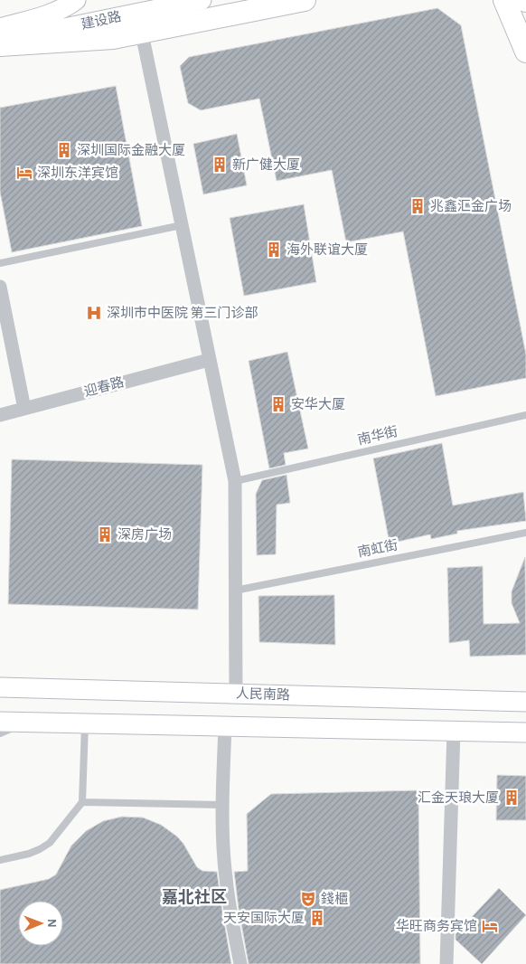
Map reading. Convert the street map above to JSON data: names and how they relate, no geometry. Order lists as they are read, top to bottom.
{
  "streets": {
    "main road": ["建设路", "人民南路"],
    "street": ["迎春路"],
    "lane": ["南华街", "南虹街"]
  },
  "districts": ["嘉北社区"],
  "places": {
    "building": [
      "深圳国际金融大厦",
      "新广健大厦",
      "兆鑫汇金广场",
      "海外联谊大厦",
      "安华大厦",
      "深房广场",
      "汇金天琅大厦",
      "天安国际大厦"
    ],
    "hotel": ["深圳东洋宾馆", "华旺商务宾馆"],
    "hospital": ["深圳市中医院 第三门诊部"],
    "theatre": ["錢櫃"]
  },
  "north": "right"
}
